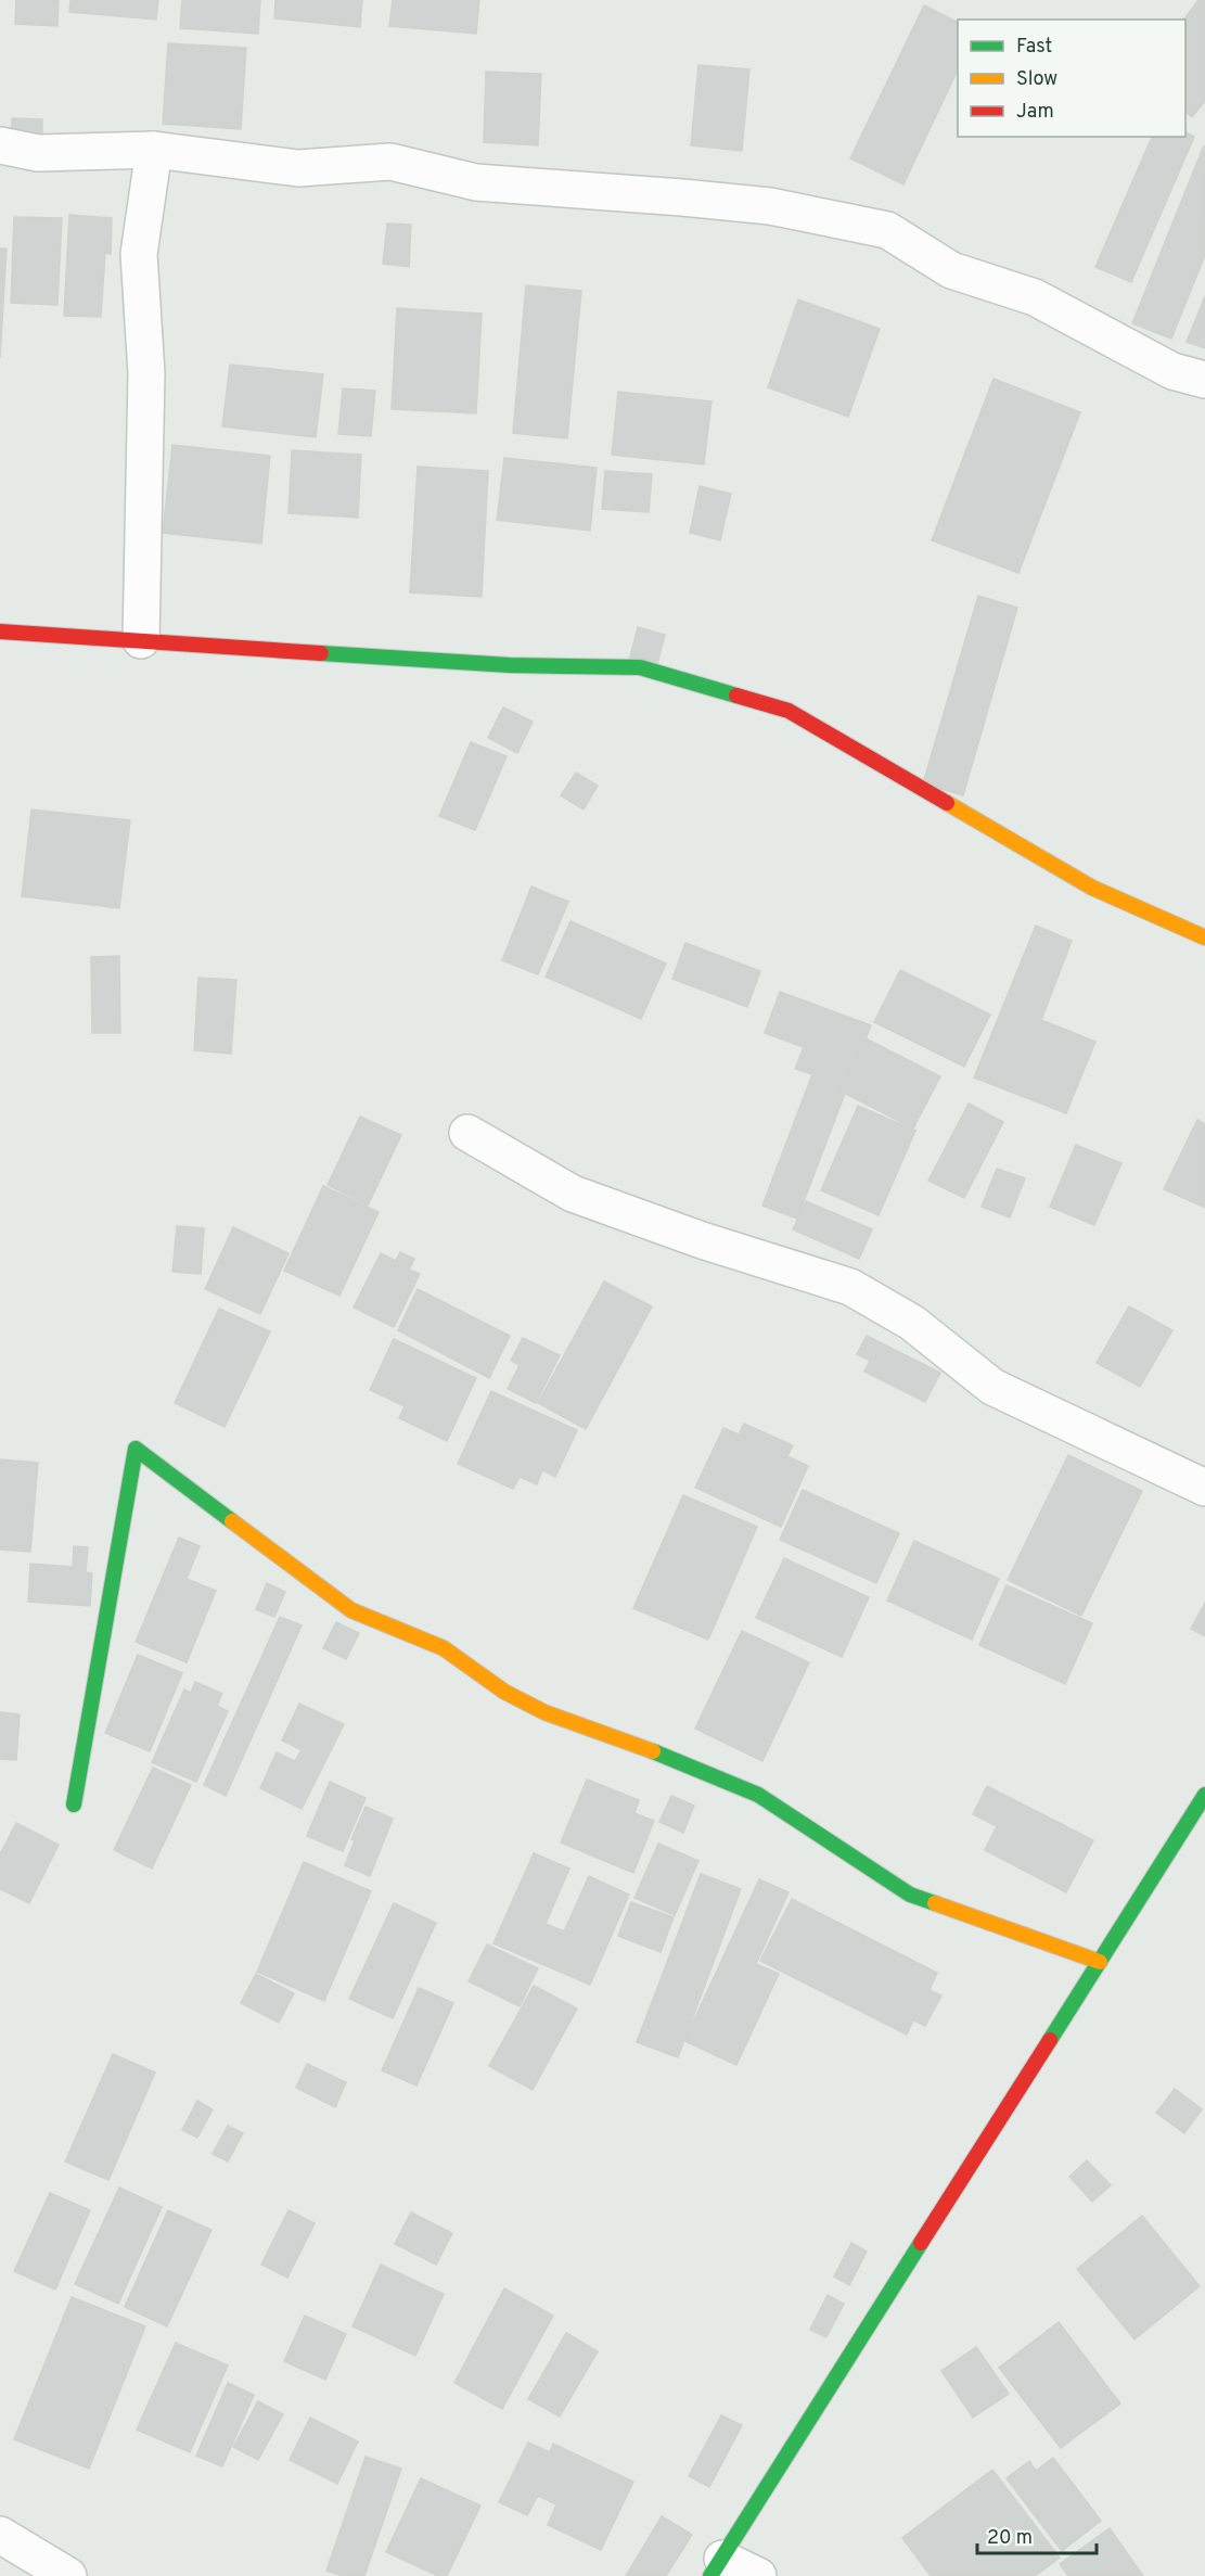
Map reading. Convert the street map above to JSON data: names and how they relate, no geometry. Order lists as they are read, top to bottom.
{
  "legend": ["Fast", "Slow", "Jam"],
  "scale_bar": "20 m"
}
